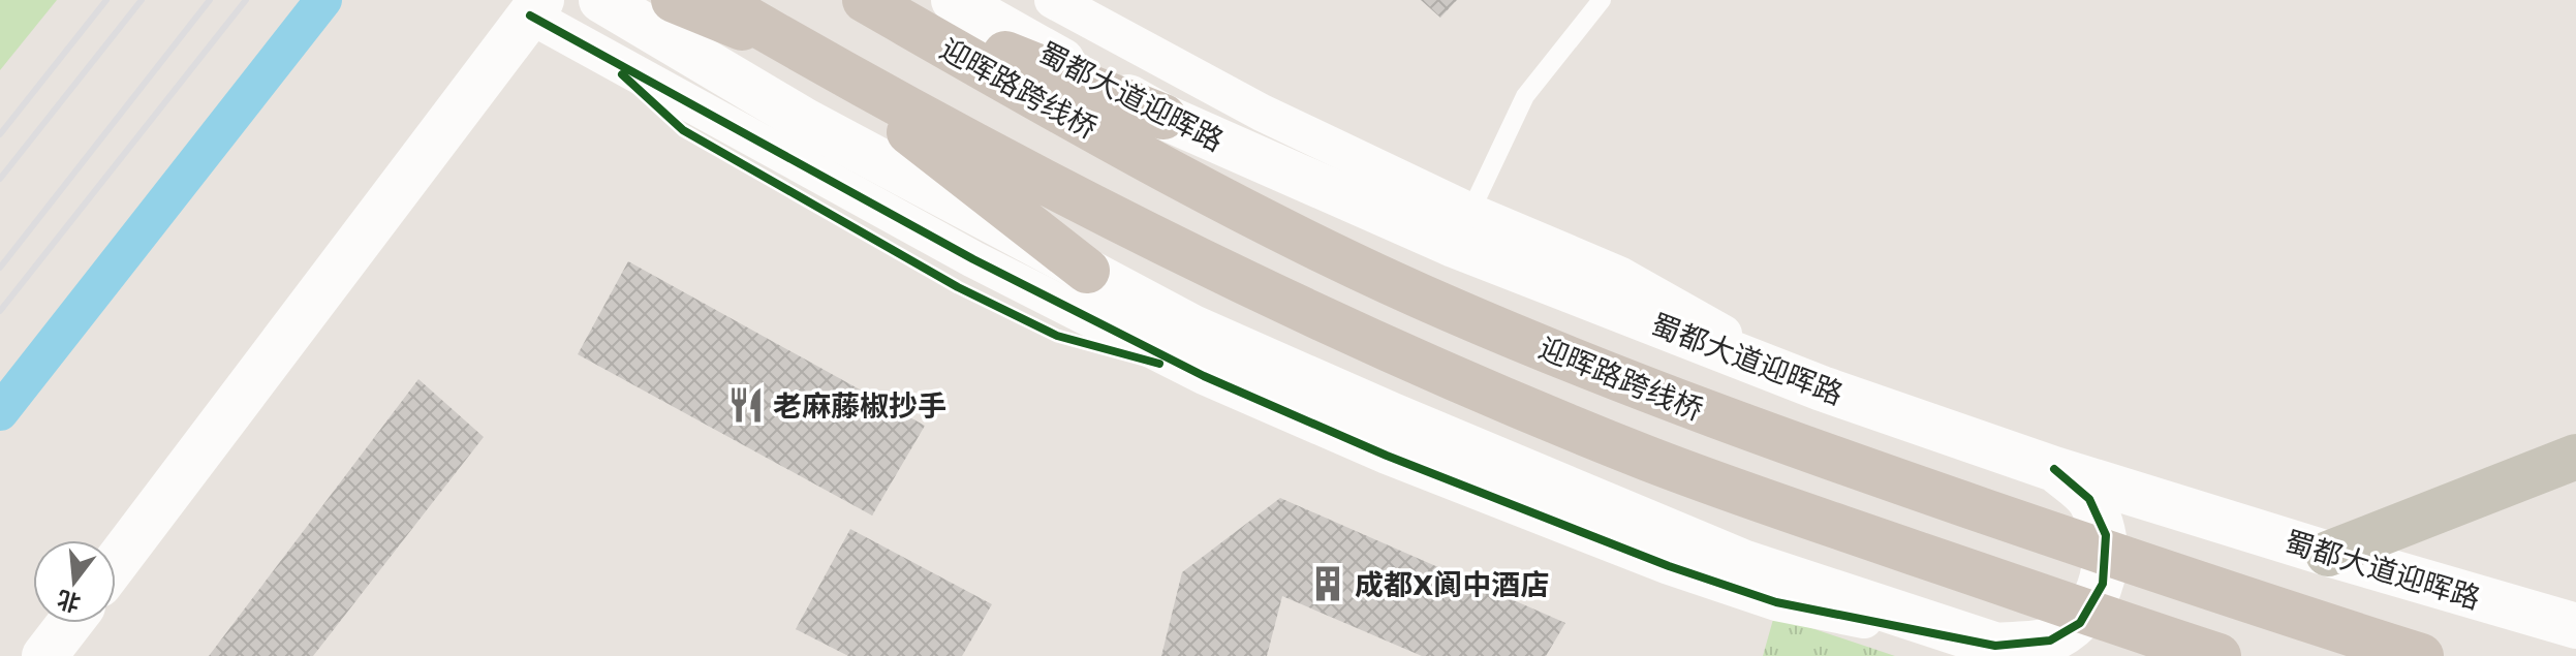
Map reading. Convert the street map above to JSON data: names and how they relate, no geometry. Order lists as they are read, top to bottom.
{
  "streets": {
    "highway": ["迎晖路跨线桥"],
    "main road": ["蜀都大道迎晖路"]
  },
  "places": {
    "restaurant": ["老麻藤椒抄手"],
    "building": ["成都X阆中酒店"]
  },
  "north": "bottom"
}
